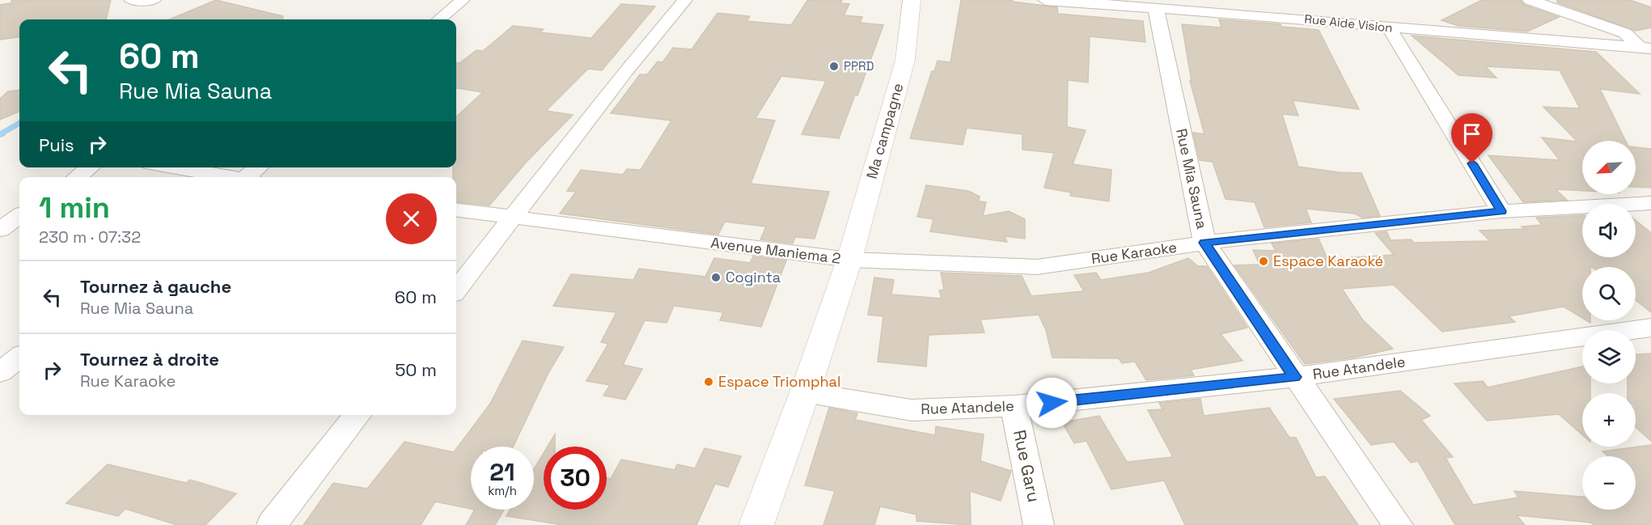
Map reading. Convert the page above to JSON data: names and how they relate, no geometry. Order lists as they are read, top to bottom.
{
  "streets": {
    "street": [
      "Rue Aide Vision",
      "Ma campagne",
      "Rue Mia Sauna",
      "Avenue Maniema 2",
      "Rue Karaoke",
      "Rue Atandele",
      "Rue Garu"
    ]
  },
  "crossings": [
    ["Rue Aide Vision", "Rue Mia Sauna"],
    ["Ma campagne", "Avenue Maniema 2"],
    ["Ma campagne", "Rue Karaoke"],
    ["Rue Mia Sauna", "Rue Karaoke"],
    ["Rue Mia Sauna", "Rue Atandele"],
    ["Avenue Maniema 2", "Rue Karaoke"],
    ["Avenue Maniema 2", "Rue Atandele"],
    ["Rue Atandele", "Rue Garu"]
  ],
  "places": [
    "PPRD",
    "Espace Karaoké",
    "Coginta",
    "Espace Triomphal"
  ],
  "north": "bottom left",
  "page": {
    "turn": ["60 m", "Rue Mia Sauna"],
    "then": "Puis",
    "map_buttons": ["+", "−"],
    "heading": ["1 min", "230 m · 07:32"],
    "list": [
      {
        "name": "Tournez à gauche",
        "note": "Rue Mia Sauna",
        "value": "60 m"
      },
      {
        "name": "Tournez à droite",
        "note": "Rue Karaoke",
        "value": "50 m"
      }
    ],
    "speed": "21 km/h",
    "limit": "30"
  }
}
